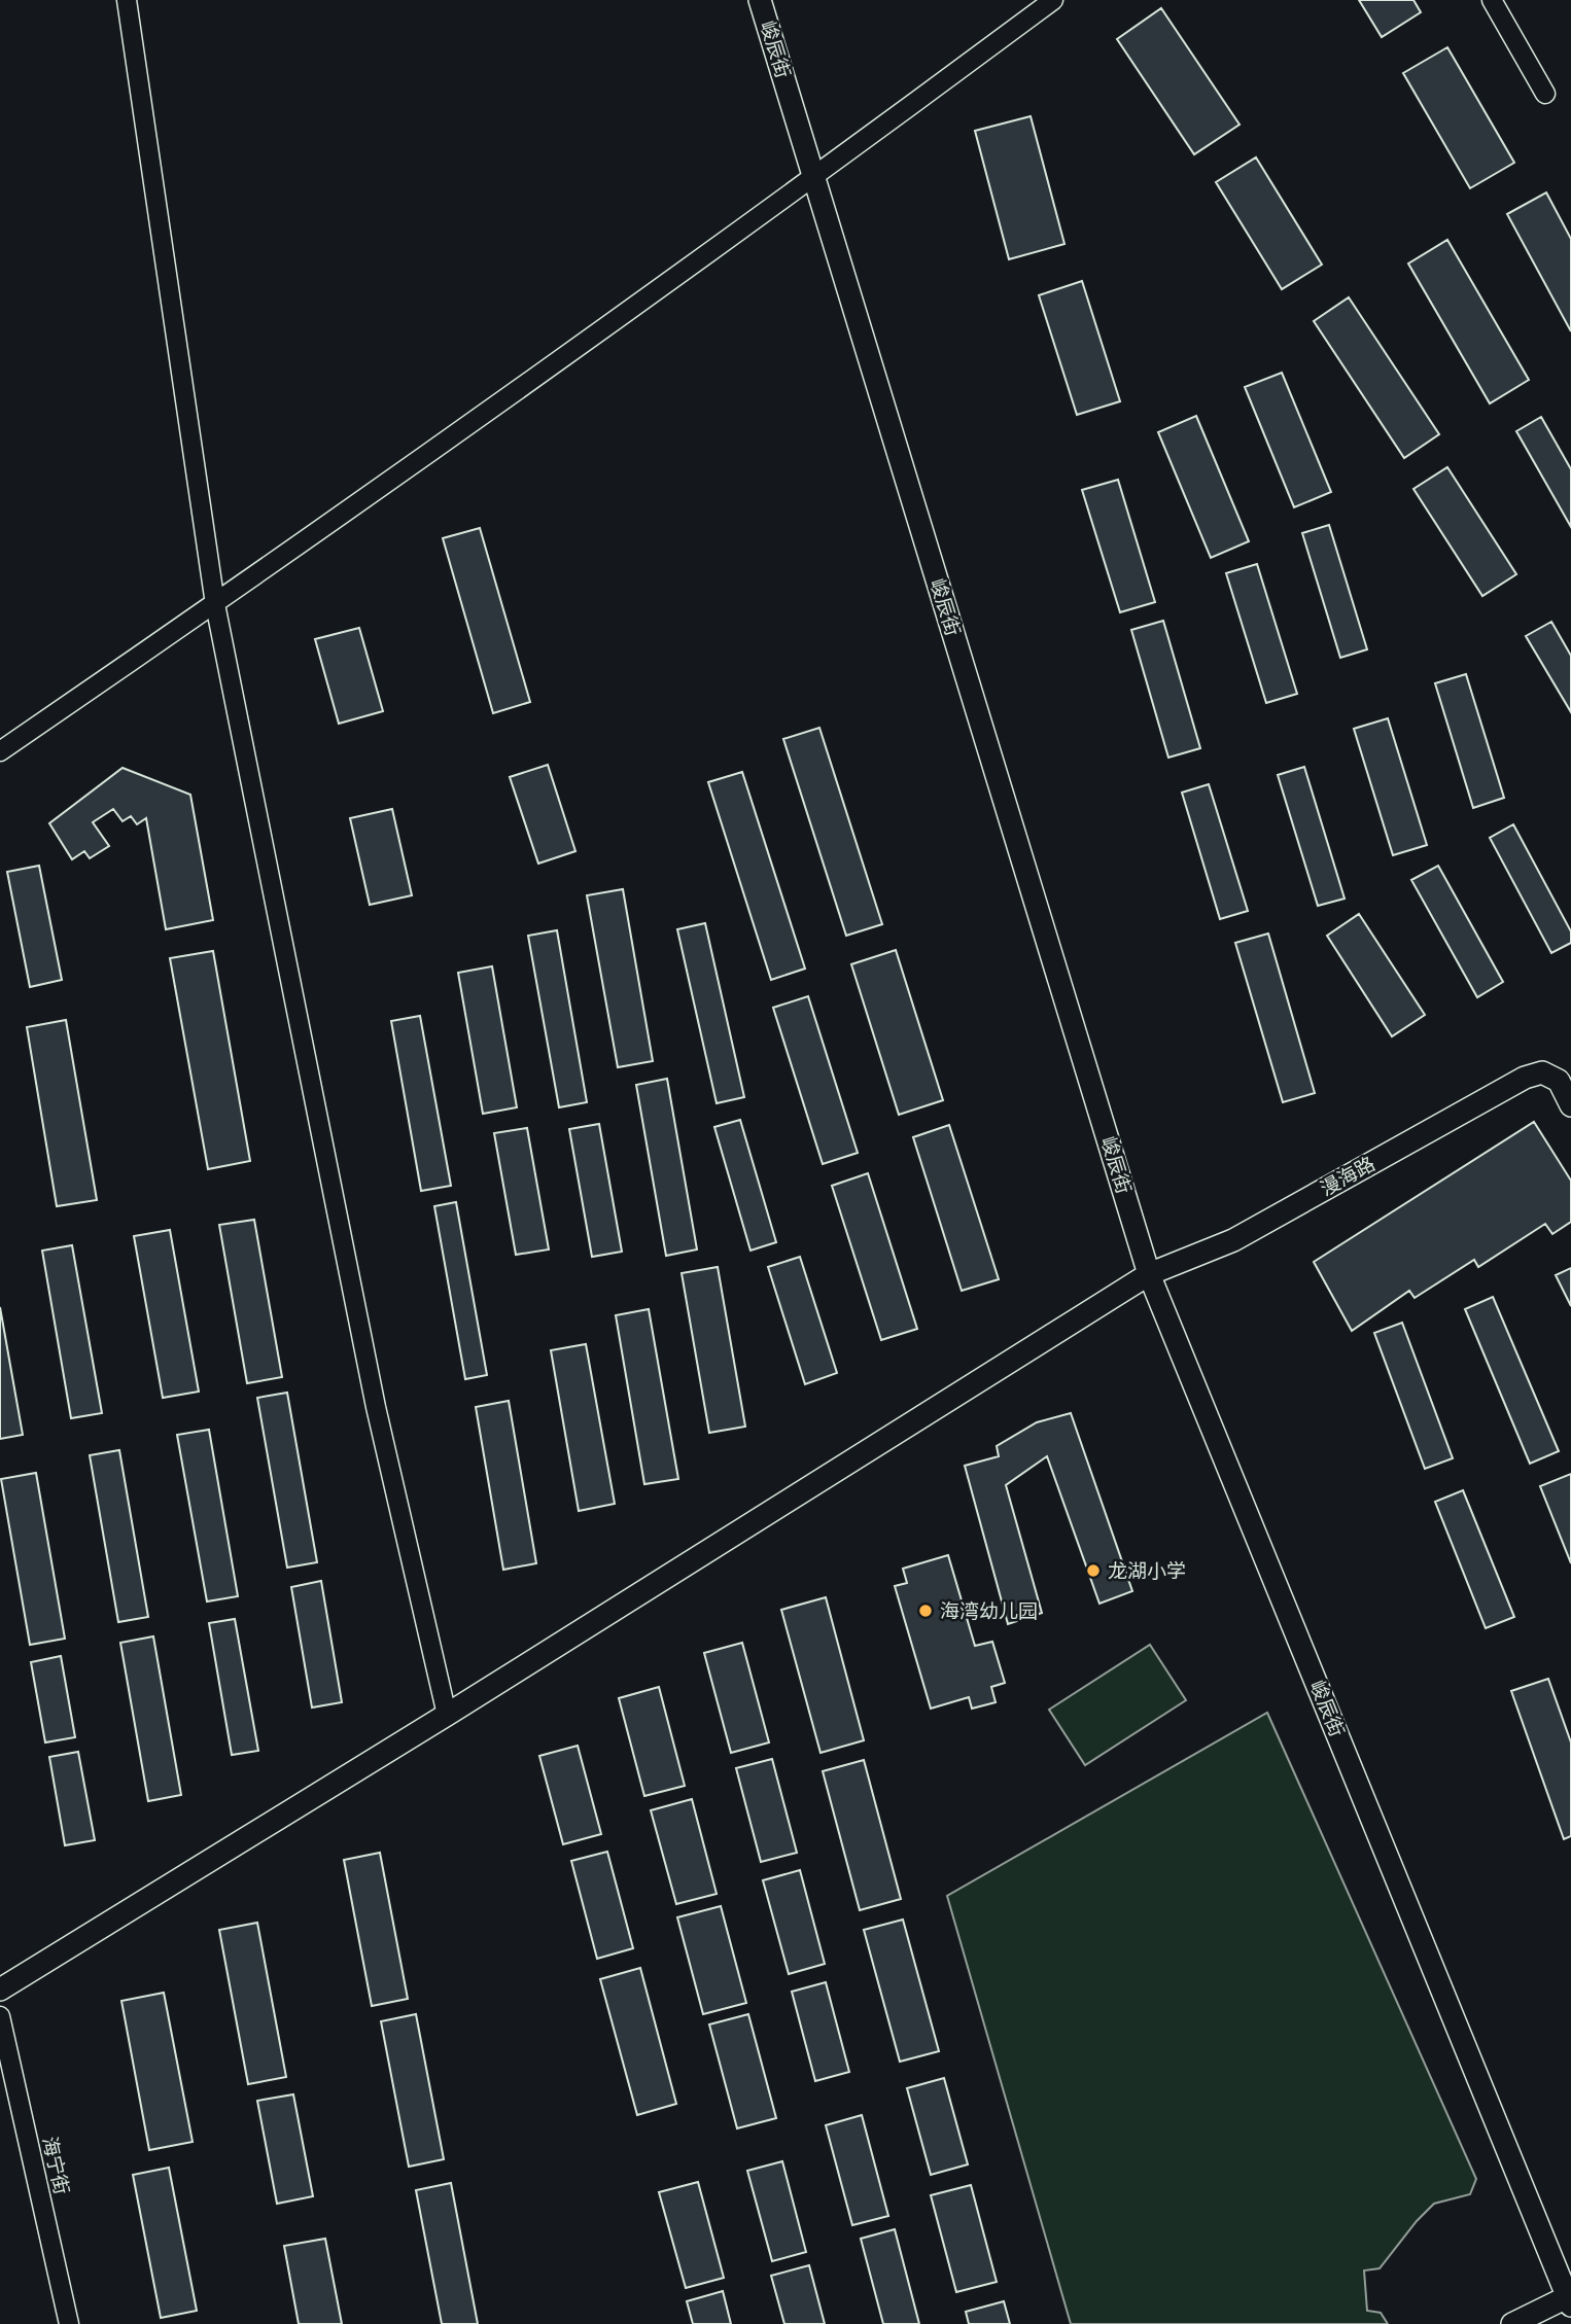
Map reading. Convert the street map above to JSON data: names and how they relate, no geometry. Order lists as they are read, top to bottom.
{
  "streets": {
    "street": ["峻辰街", "漫海路", "海宁街"]
  },
  "crossings": [
    ["峻辰街", "漫海路"]
  ],
  "places": ["龙湖小学", "海湾幼儿园"]
}
